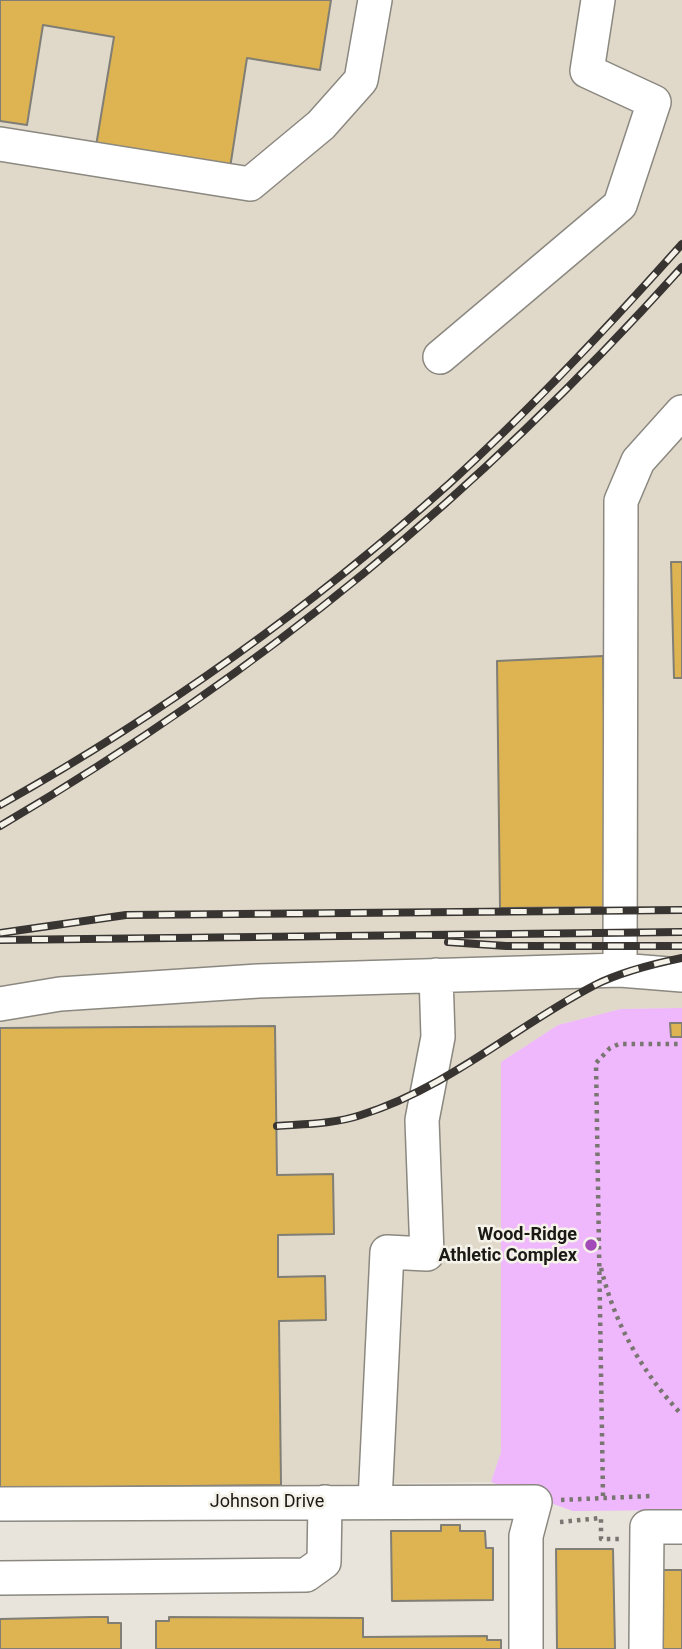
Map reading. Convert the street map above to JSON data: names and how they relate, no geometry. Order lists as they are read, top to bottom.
{
  "streets": {
    "street": ["Johnson Drive"]
  },
  "places": ["Wood-Ridge Athletic Complex"]
}
